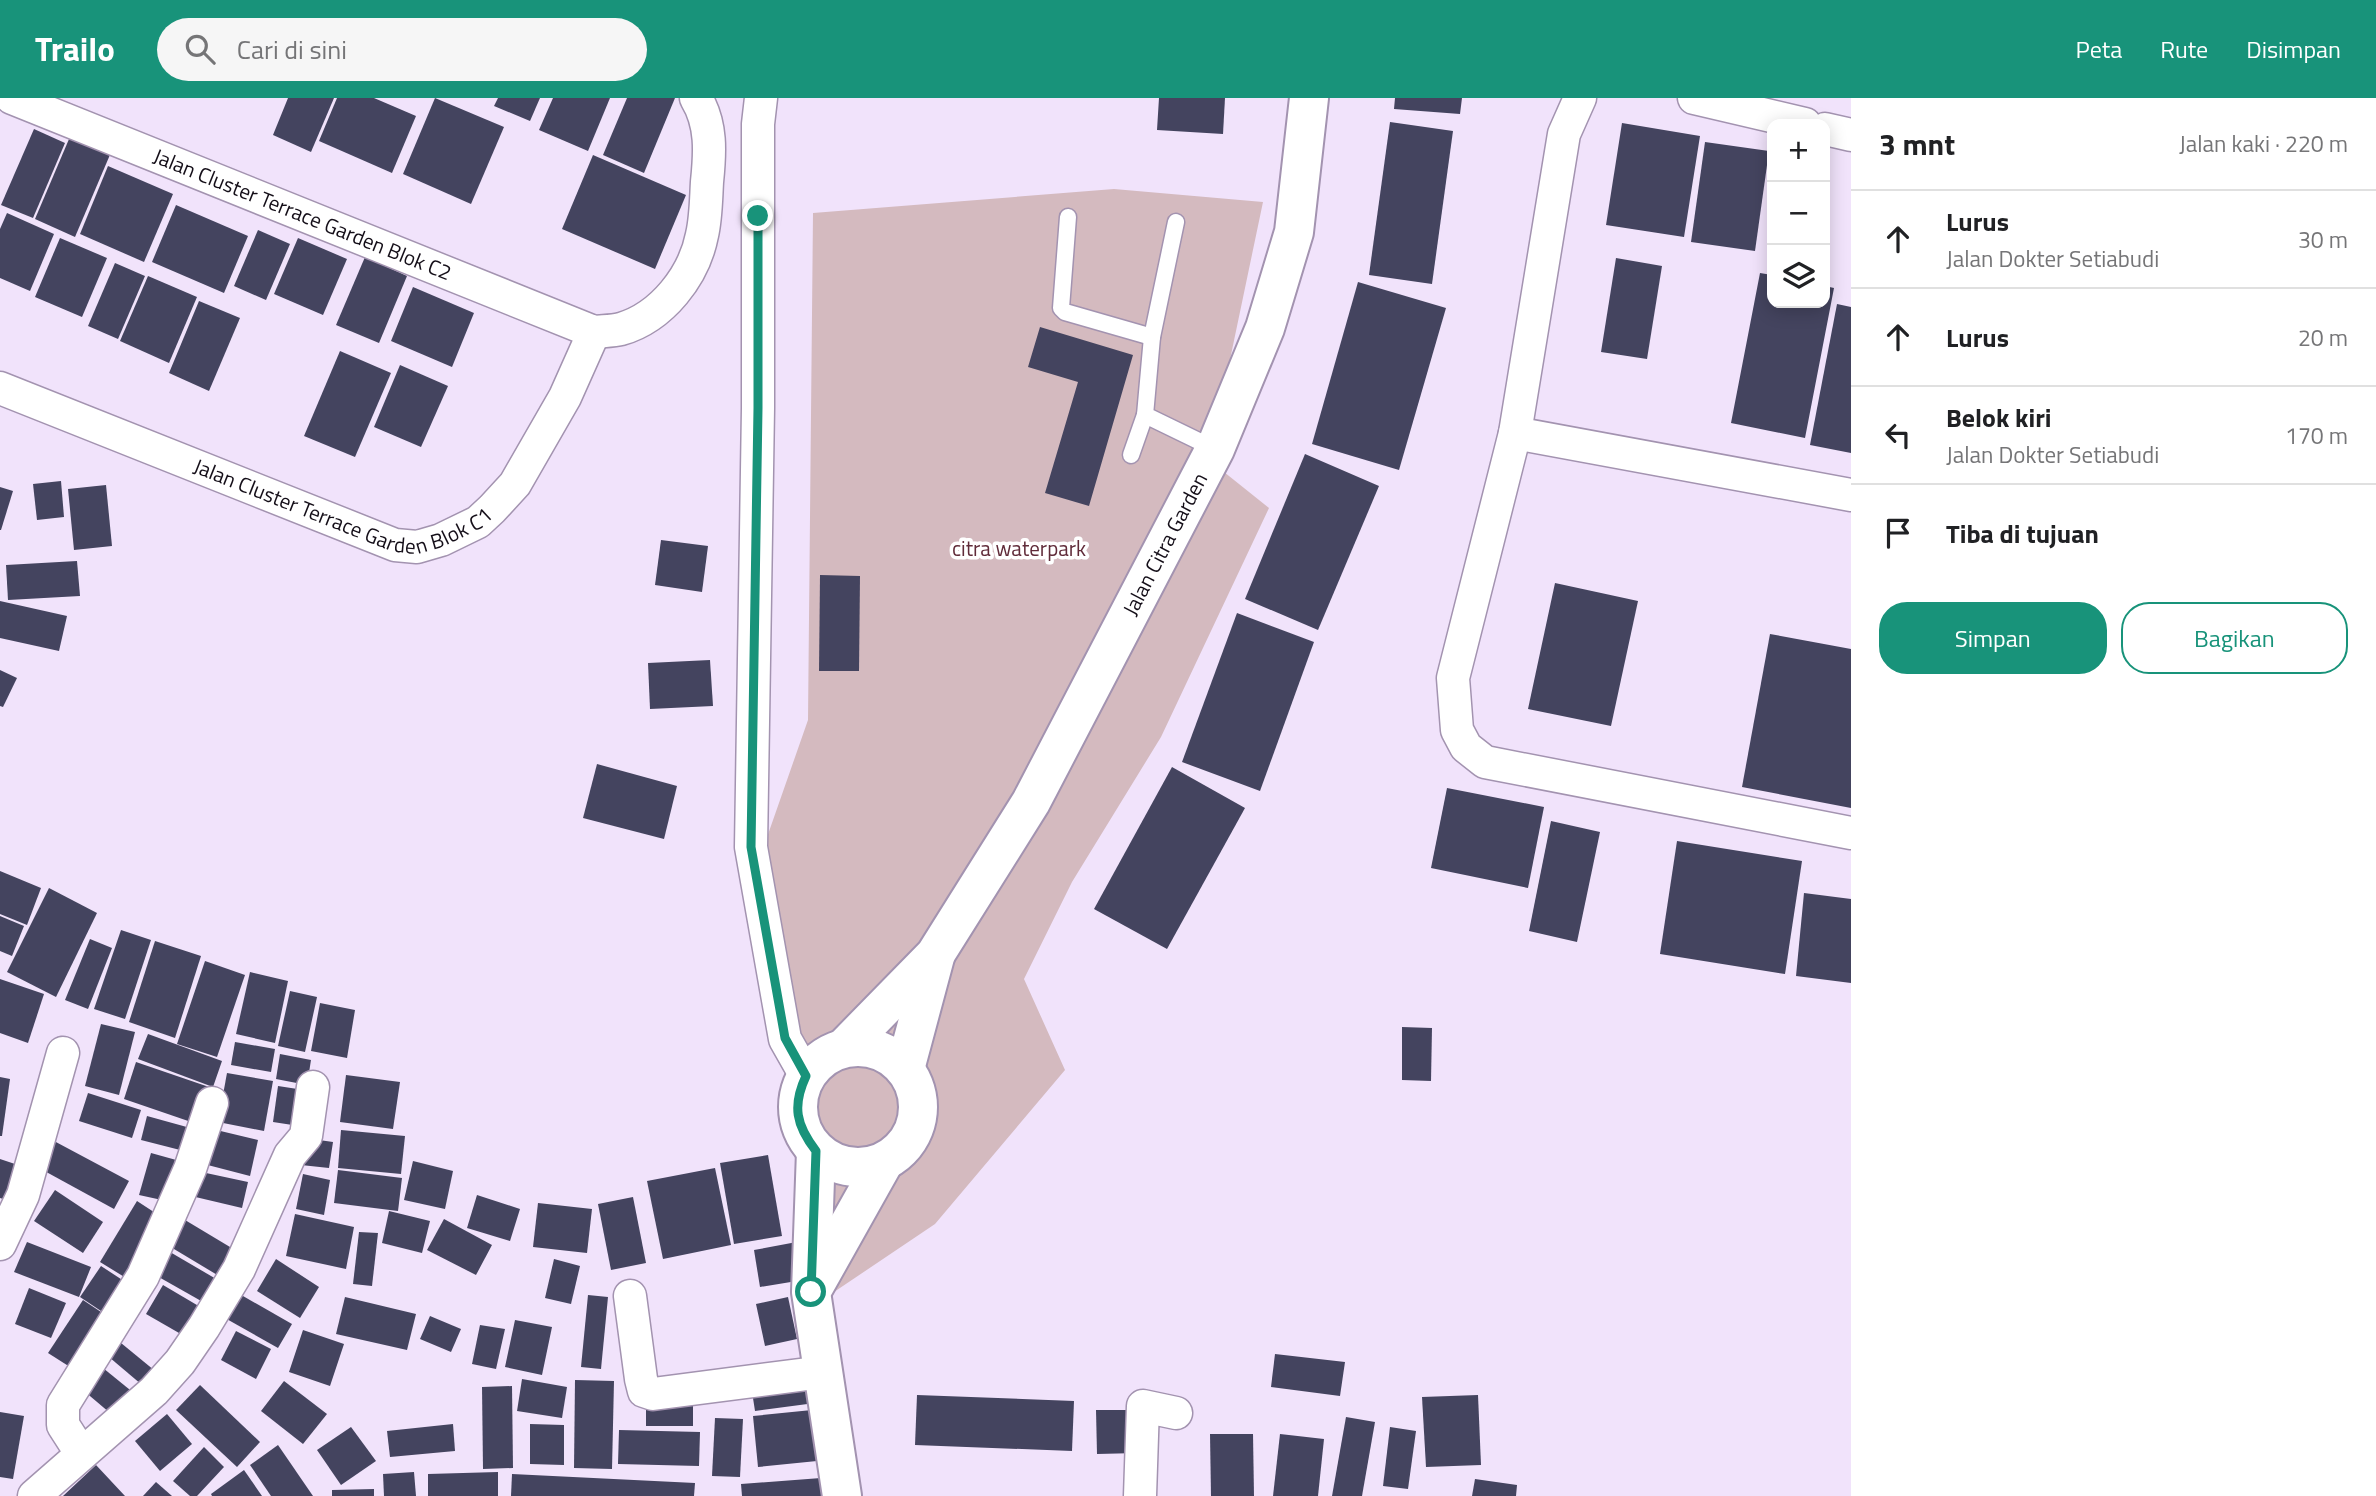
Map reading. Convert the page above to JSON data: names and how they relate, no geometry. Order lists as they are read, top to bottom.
{
  "streets": {
    "street": ["Jalan Cluster Terrace Garden Blok C2", "Jalan Cluster Terrace Garden Blok C1", "Jalan Citra Garden"]
  },
  "crossings": [
    ["Jalan Cluster Terrace Garden Blok C2", "Jalan Cluster Terrace Garden Blok C1"]
  ],
  "parks": ["citra waterpark"],
  "page": {
    "header": "Trailo",
    "search": "Cari di sini",
    "nav": ["Peta", "Rute", "Disimpan"],
    "heading": ["3 mnt", "Jalan kaki · 220 m"],
    "map_buttons": ["+", "−"],
    "list": [
      ["Lurus", "Jalan Dokter Setiabudi", "30 m"],
      ["Lurus", "20 m"],
      ["Belok kiri", "Jalan Dokter Setiabudi", "170 m"],
      "Tiba di tujuan"
    ],
    "buttons": ["Simpan", "Bagikan"]
  }
}
